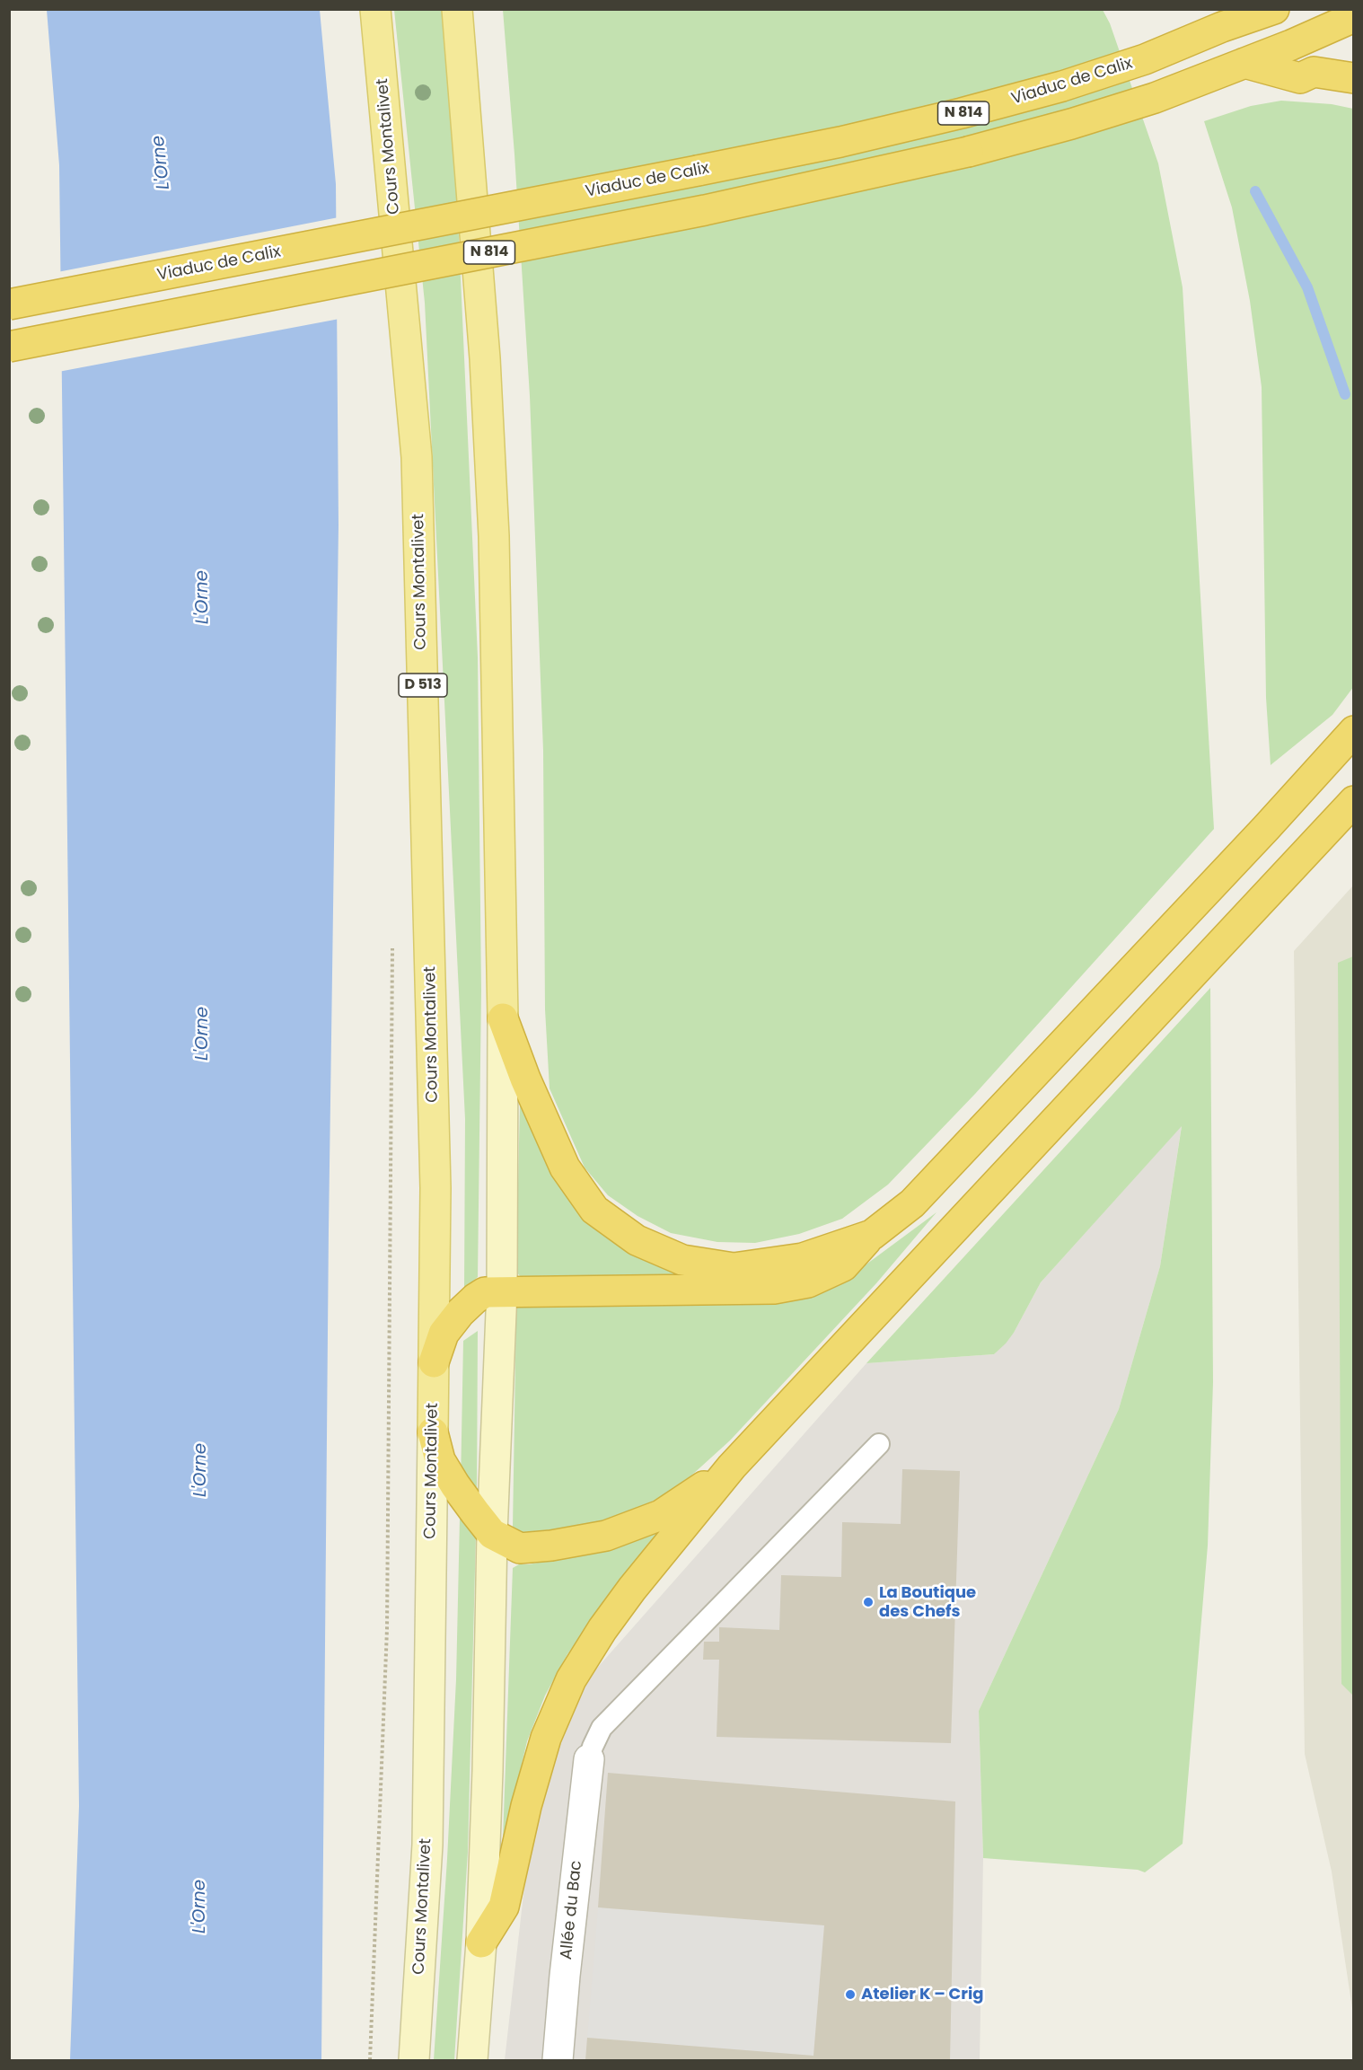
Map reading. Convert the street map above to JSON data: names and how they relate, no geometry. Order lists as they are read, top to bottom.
{
  "streets": {
    "highway": ["Viaduc de Calix", "N 814"],
    "main road": ["Cours Montalivet", "D 513"],
    "street": ["Allée du Bac"]
  },
  "water": ["L'Orne"],
  "places": ["La Boutique des Chefs", "Atelier K – Crig"]
}
